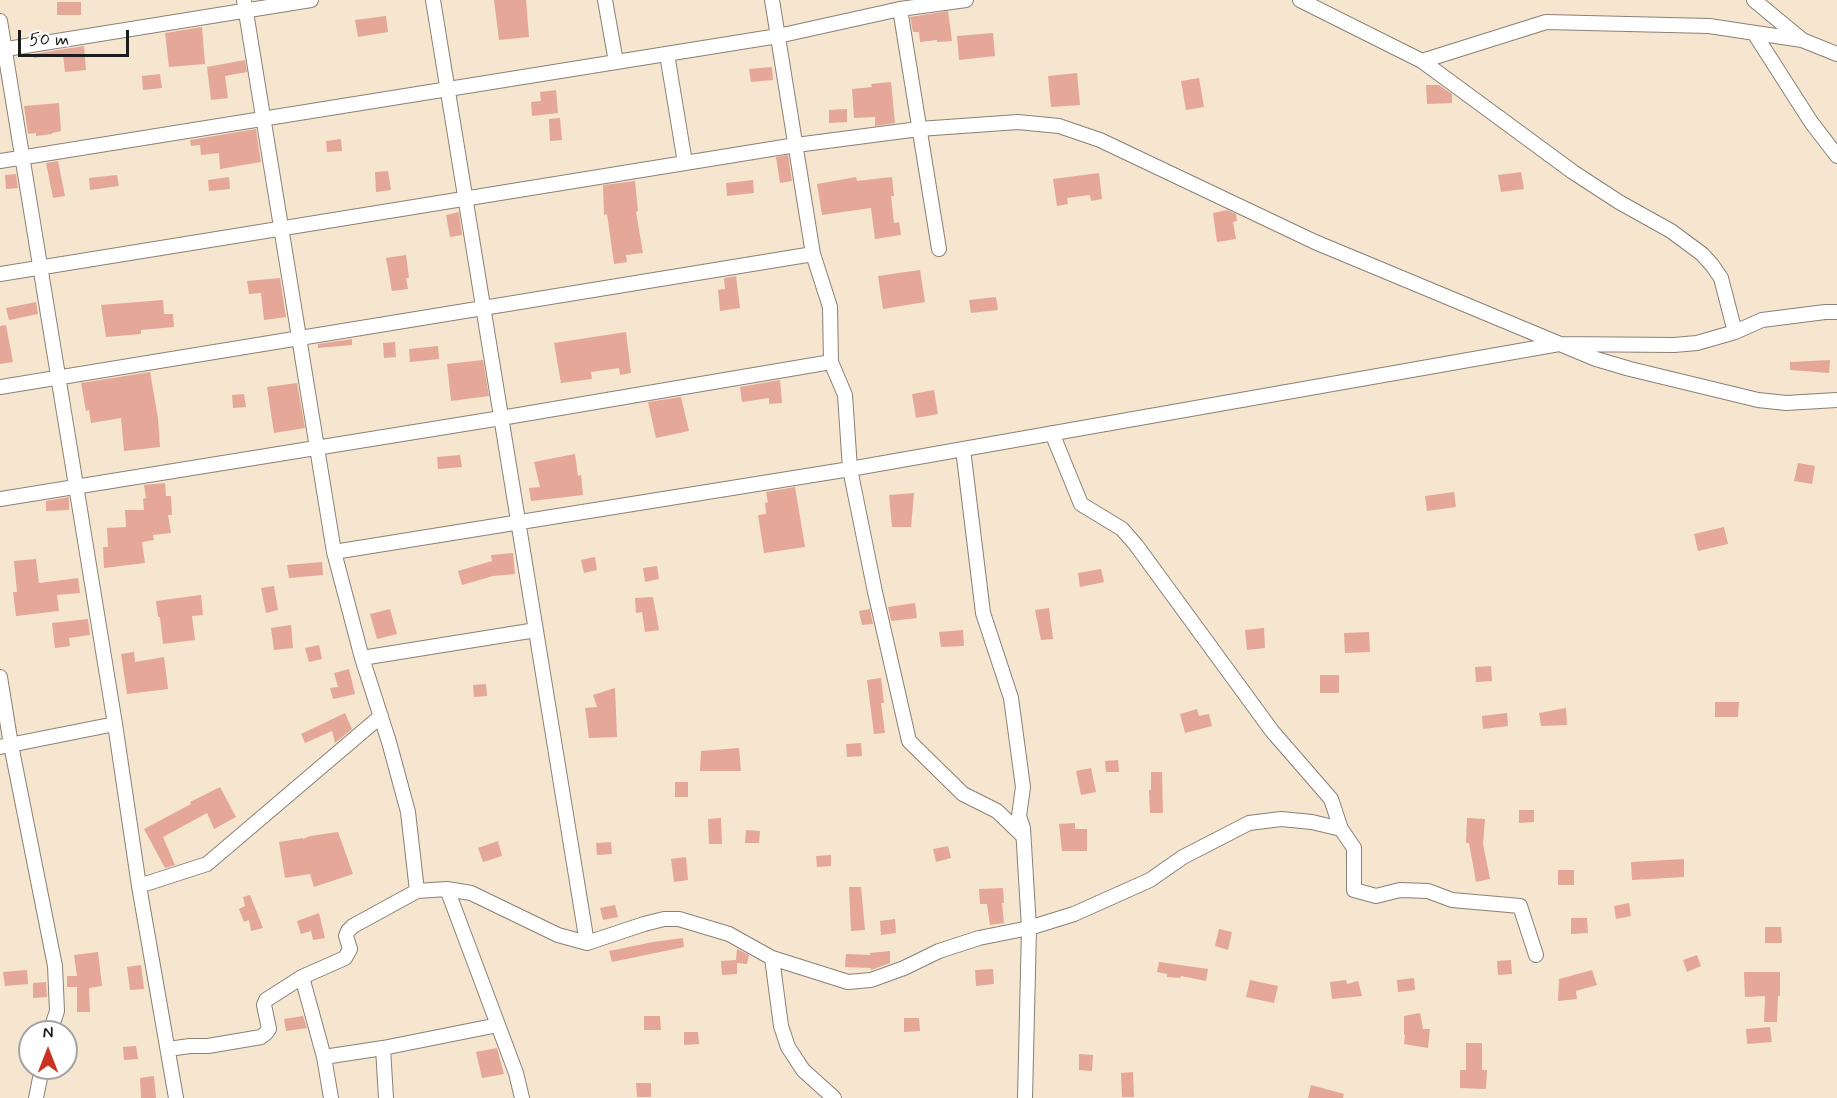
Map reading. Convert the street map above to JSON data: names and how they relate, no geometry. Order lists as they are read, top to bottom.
{
  "scale_bar": "50 m",
  "north": "top"
}
